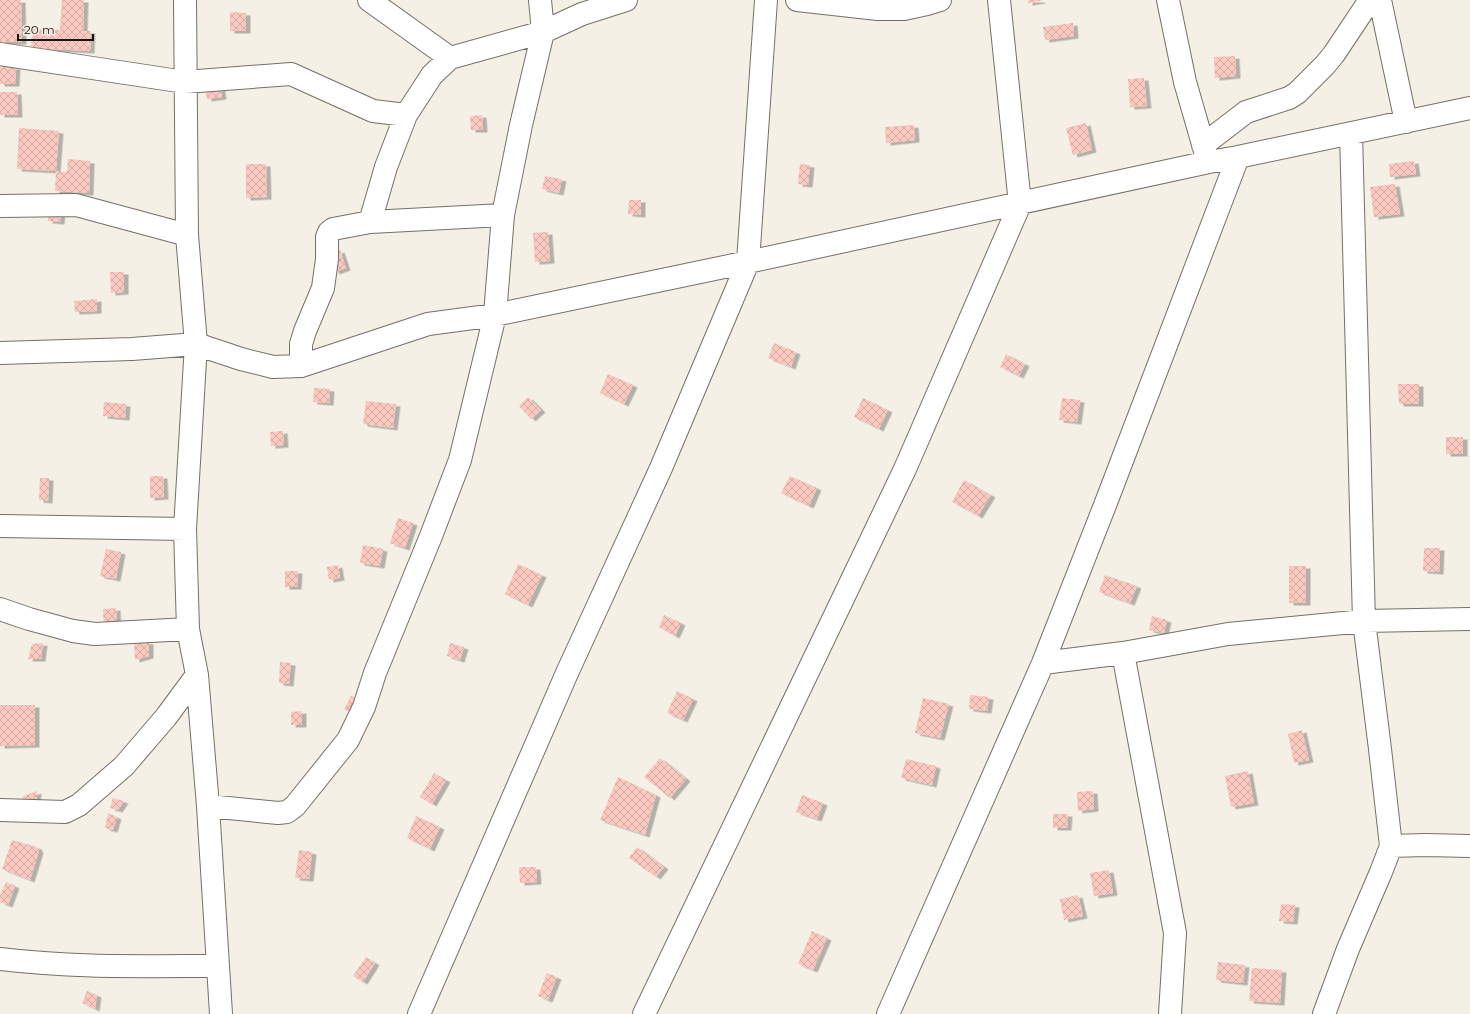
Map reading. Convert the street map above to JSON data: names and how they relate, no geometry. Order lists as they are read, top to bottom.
{
  "scale_bar": "20 m"
}
